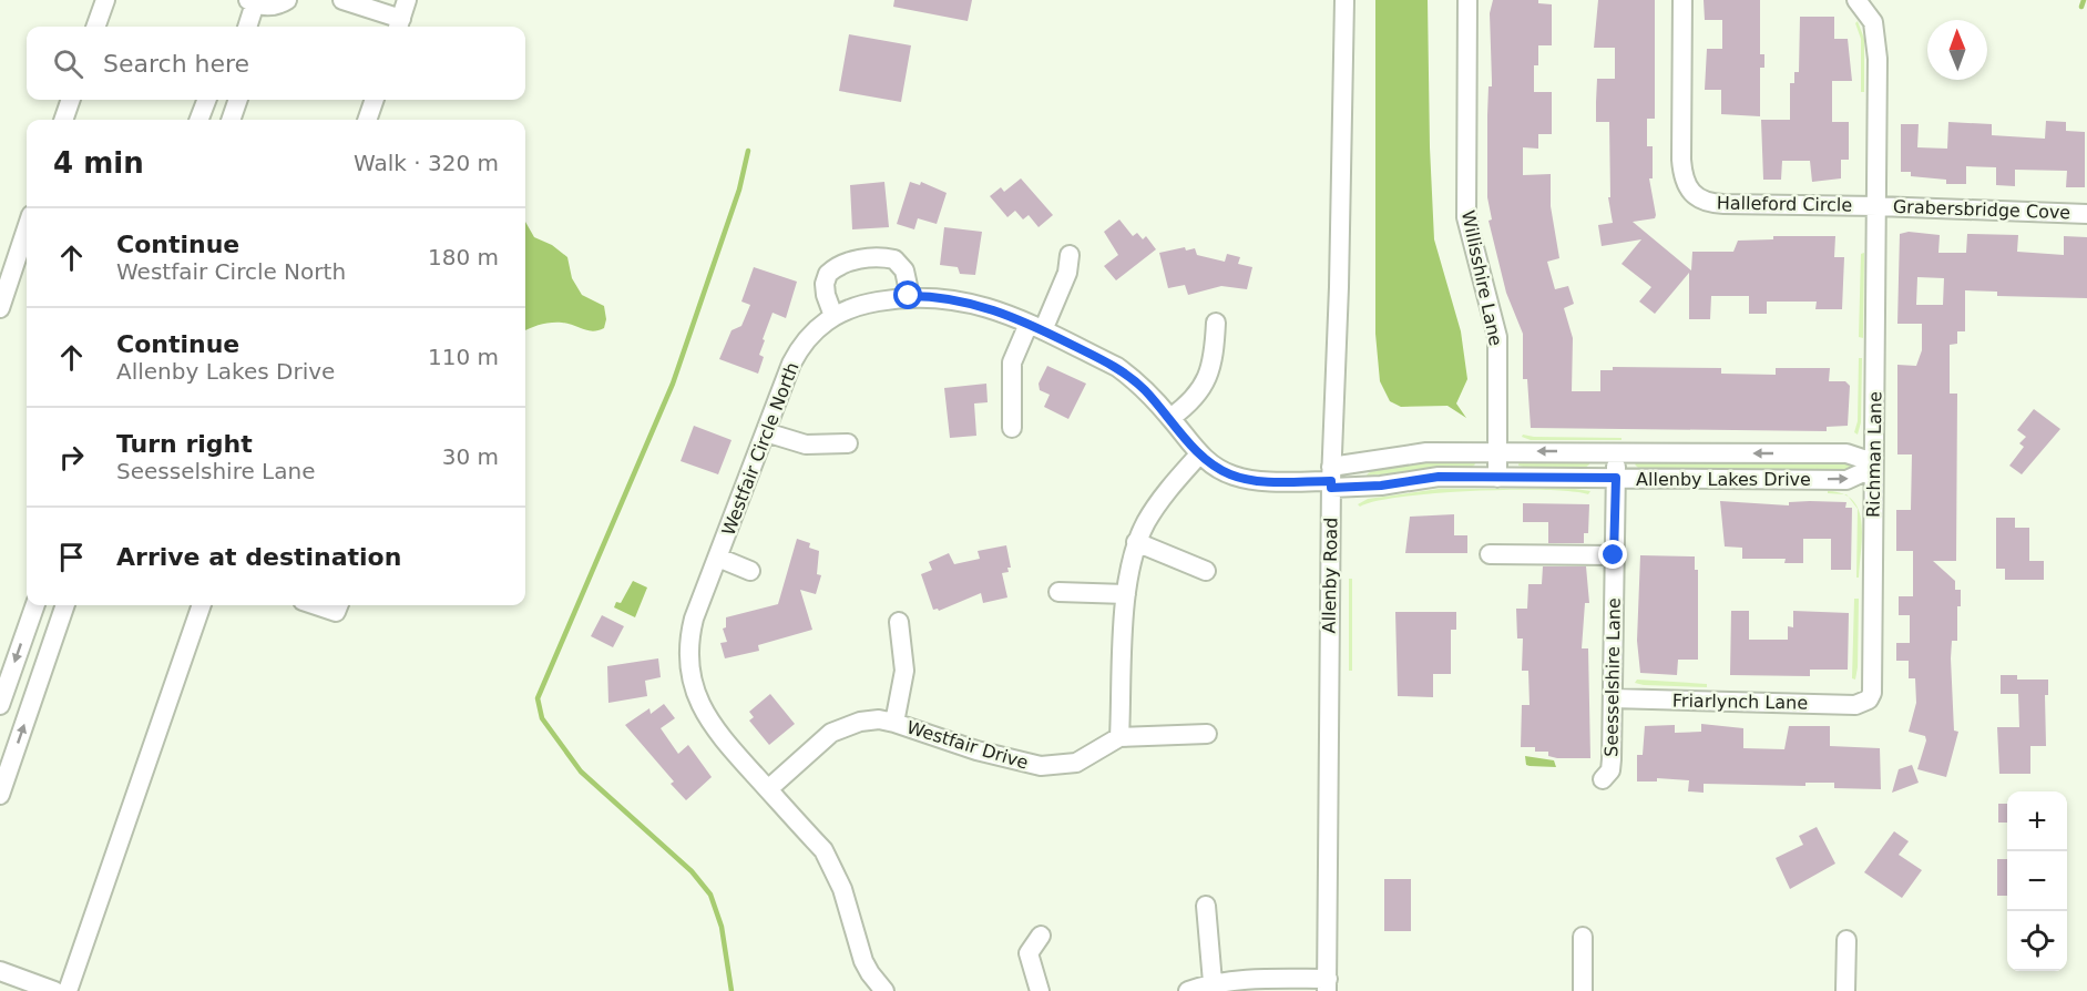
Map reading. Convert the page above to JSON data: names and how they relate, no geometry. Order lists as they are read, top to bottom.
{
  "streets": {
    "street": [
      "Halleford Circle",
      "Grabersbridge Cove",
      "Willisshire Lane",
      "Westfair Circle North",
      "Richman Lane",
      "Allenby Lakes Drive",
      "Allenby Road",
      "Seesselshire Lane",
      "Friarlynch Lane",
      "Westfair Drive"
    ]
  },
  "crossings": [
    ["Halleford Circle", "Grabersbridge Cove"],
    ["Halleford Circle", "Richman Lane"],
    ["Grabersbridge Cove", "Richman Lane"],
    ["Willisshire Lane", "Allenby Lakes Drive"],
    ["Westfair Circle North", "Allenby Lakes Drive"],
    ["Westfair Circle North", "Allenby Road"],
    ["Westfair Circle North", "Westfair Drive"],
    ["Richman Lane", "Allenby Lakes Drive"],
    ["Richman Lane", "Friarlynch Lane"],
    ["Allenby Lakes Drive", "Allenby Road"],
    ["Allenby Lakes Drive", "Seesselshire Lane"],
    ["Seesselshire Lane", "Friarlynch Lane"]
  ],
  "north": "top",
  "page": {
    "search": "Search here",
    "heading": ["4 min", "Walk · 320 m"],
    "list": [
      ["Continue", "Westfair Circle North", "180 m"],
      ["Continue", "Allenby Lakes Drive", "110 m"],
      ["Turn right", "Seesselshire Lane", "30 m"],
      "Arrive at destination"
    ],
    "map_buttons": ["+", "−"]
  }
}
